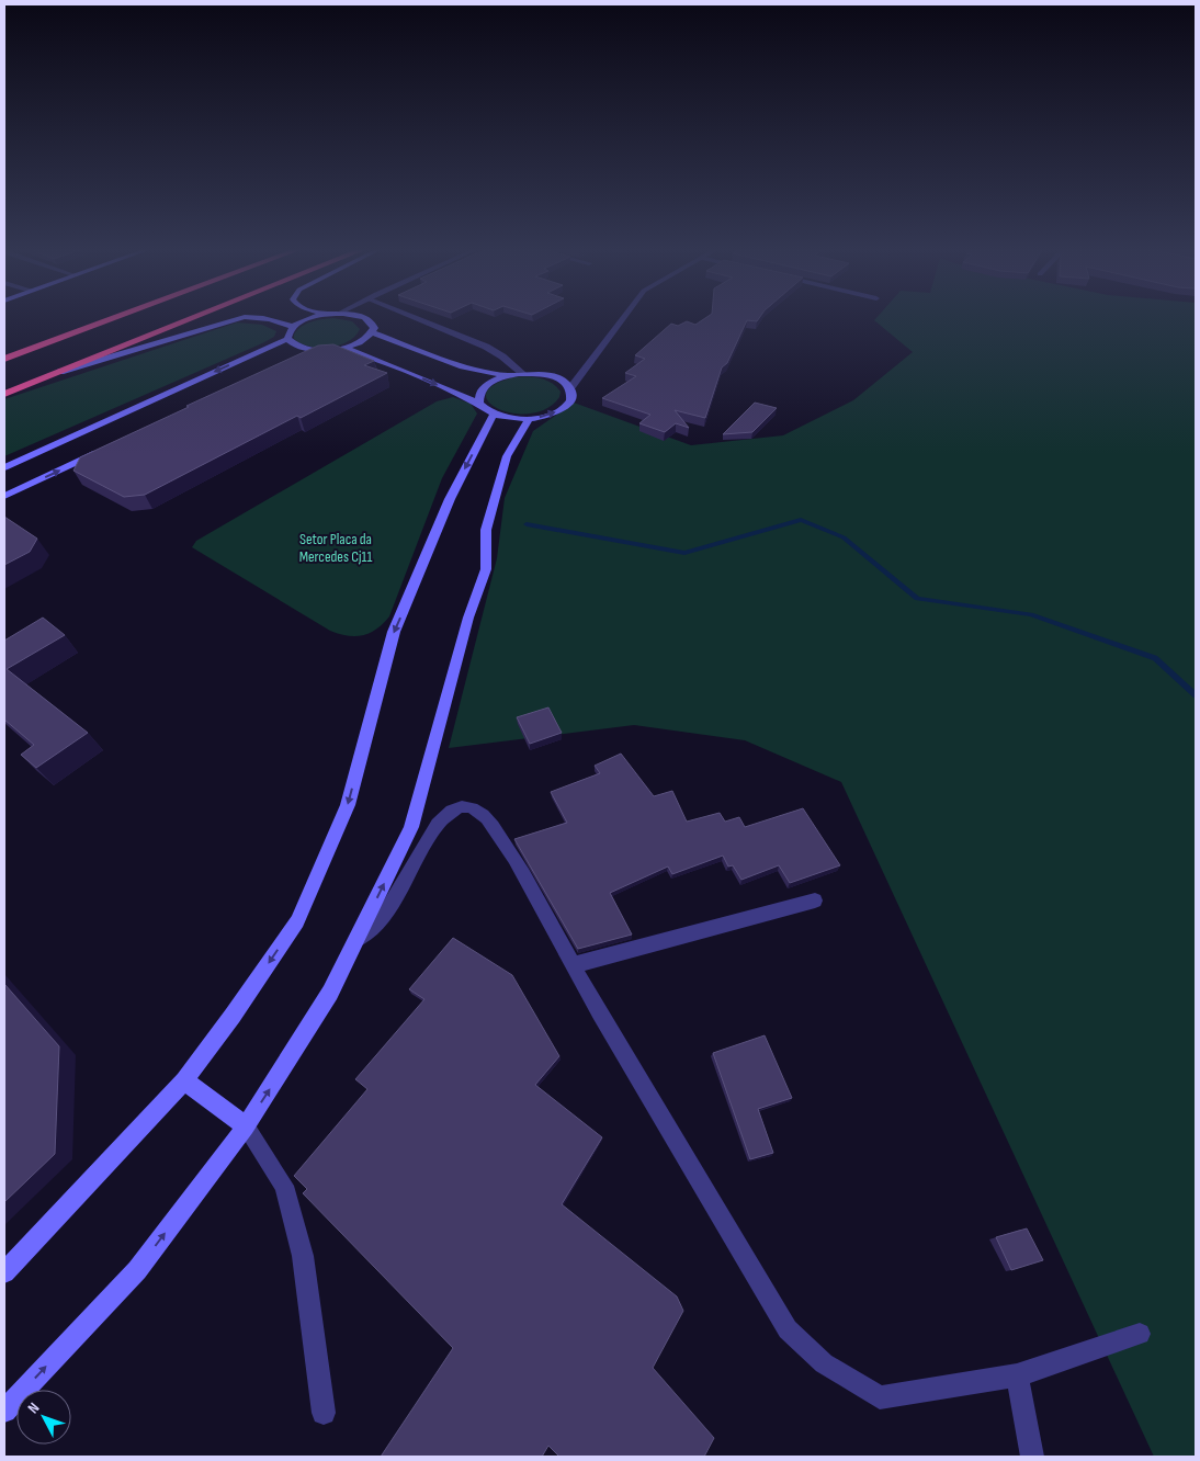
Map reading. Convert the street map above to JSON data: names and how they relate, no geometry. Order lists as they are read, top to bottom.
{
  "parks": ["Setor Placa da Mercedes Cj11"],
  "north": "top left"
}
